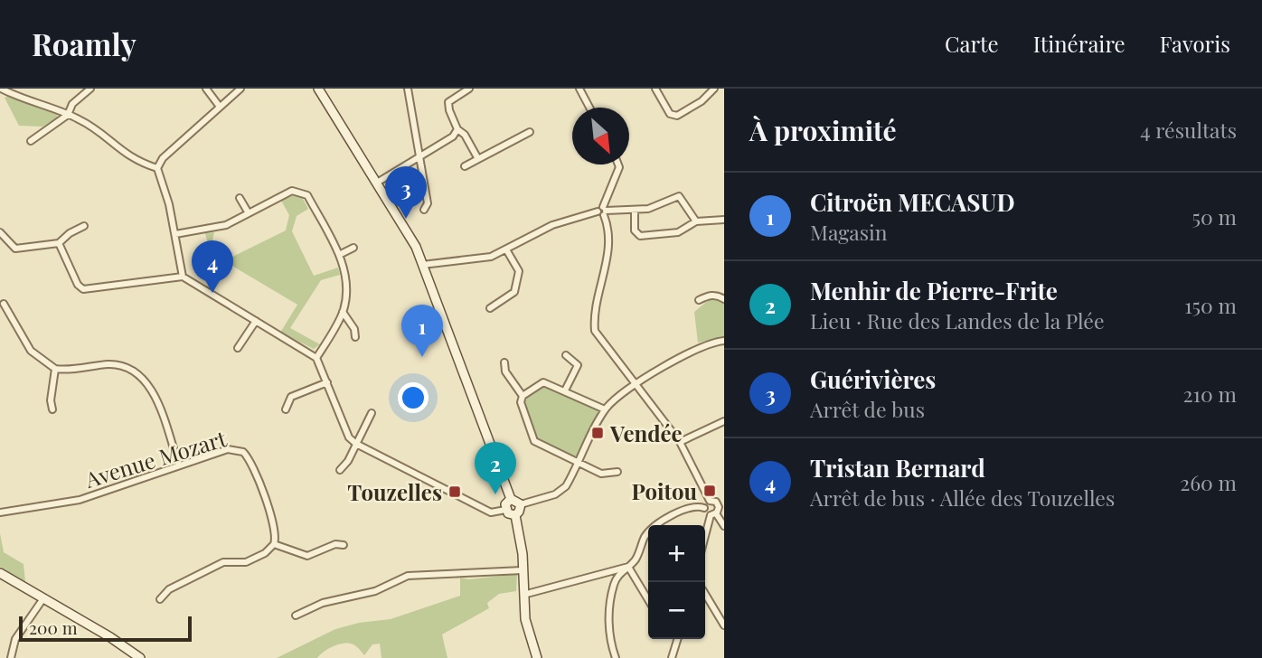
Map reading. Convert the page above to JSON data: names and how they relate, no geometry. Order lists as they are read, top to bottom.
{
  "streets": {
    "street": ["Avenue Mozart"]
  },
  "places": {
    "transit": ["Vendée", "Poitou", "Touzelles"]
  },
  "scale_bar": "200 m",
  "north": "bottom right",
  "page": {
    "header": "Roamly",
    "nav": ["Carte", "Itinéraire", "Favoris"],
    "heading": ["À proximité", "4 résultats"],
    "pins": [
      "3",
      "4",
      "1",
      "2"
    ],
    "list": [
      {
        "mark": "1",
        "name": "Citroën MECASUD",
        "note": "Magasin",
        "value": "50 m"
      },
      {
        "mark": "2",
        "name": "Menhir de Pierre-Frite",
        "note": "Lieu · Rue des Landes de la Plée",
        "value": "150 m"
      },
      {
        "mark": "3",
        "name": "Guérivières",
        "note": "Arrêt de bus",
        "value": "210 m"
      },
      {
        "mark": "4",
        "name": "Tristan Bernard",
        "note": "Arrêt de bus · Allée des Touzelles",
        "value": "260 m"
      }
    ],
    "map_buttons": ["+", "−"],
    "scale": "200 m"
  }
}
